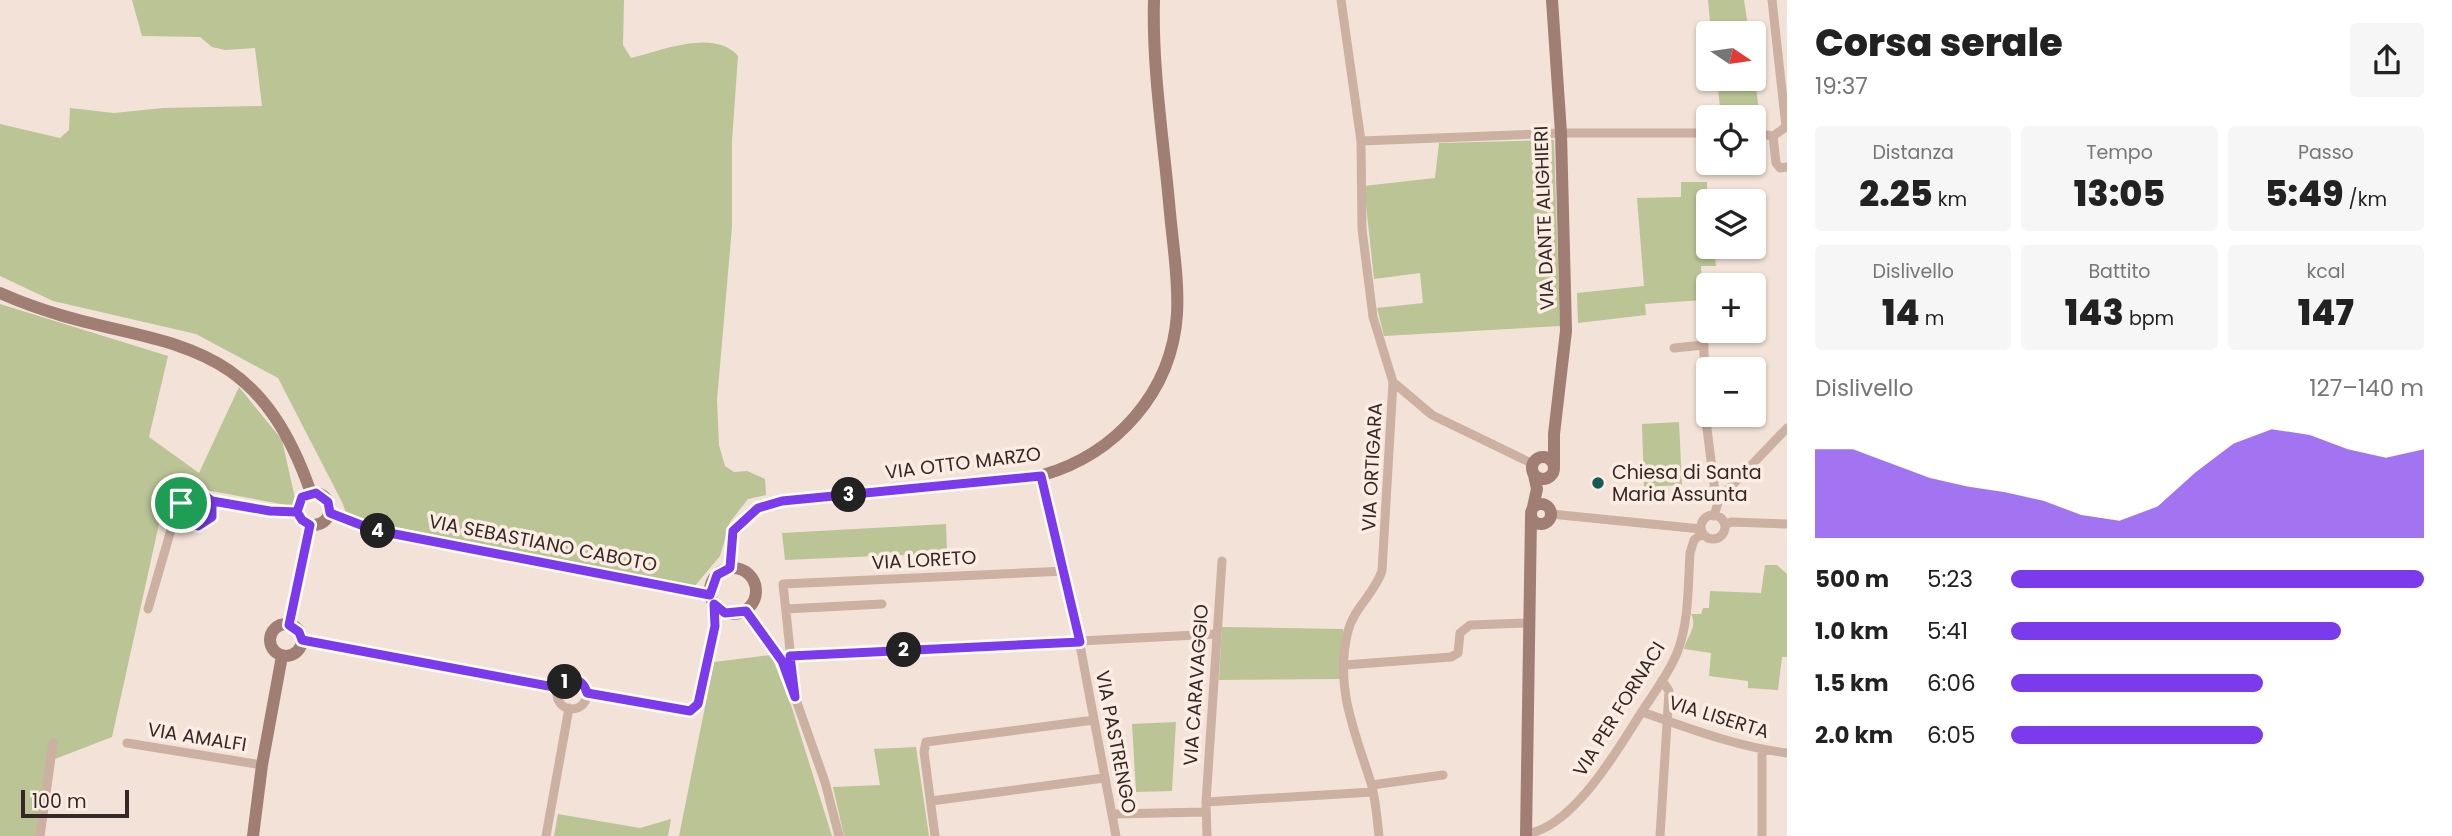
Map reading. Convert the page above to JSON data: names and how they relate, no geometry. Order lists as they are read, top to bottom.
{
  "streets": {
    "street": [
      "VIA DANTE ALIGHIERI",
      "VIA OTTO MARZO",
      "VIA ORTIGARA",
      "VIA SEBASTIANO CABOTO",
      "VIA LORETO",
      "VIA CARAVAGGIO",
      "VIA PER FORNACI",
      "VIA LISERTA",
      "VIA AMALFI",
      "VIA PASTRENGO"
    ]
  },
  "crossings": [
    ["VIA DANTE ALIGHIERI", "VIA PER FORNACI"],
    ["VIA OTTO MARZO", "VIA SEBASTIANO CABOTO"],
    ["VIA OTTO MARZO", "VIA PASTRENGO"],
    ["VIA LORETO", "VIA PASTRENGO"],
    ["VIA PER FORNACI", "VIA LISERTA"]
  ],
  "places": ["Chiesa di Santa Maria Assunta"],
  "scale_bar": "100 m",
  "north": "right",
  "page": {
    "heading": ["Corsa serale", "19:37"],
    "map_buttons": ["+", "−"],
    "stats": [
      ["Distanza", "2.25 km"],
      ["Tempo", "13:05"],
      ["Passo", "5:49 /km"],
      ["Dislivello", "14 m"],
      ["Battito", "143 bpm"],
      ["kcal", "147"]
    ],
    "chart": ["Dislivello", "127–140 m"],
    "pins": [
      "3",
      "4",
      "2",
      "1"
    ],
    "list": [
      {
        "name": "500 m",
        "note": "5:23"
      },
      {
        "name": "1.0 km",
        "note": "5:41"
      },
      {
        "name": "1.5 km",
        "note": "6:06"
      },
      {
        "name": "2.0 km",
        "note": "6:05"
      }
    ],
    "scale": "100 m"
  }
}
